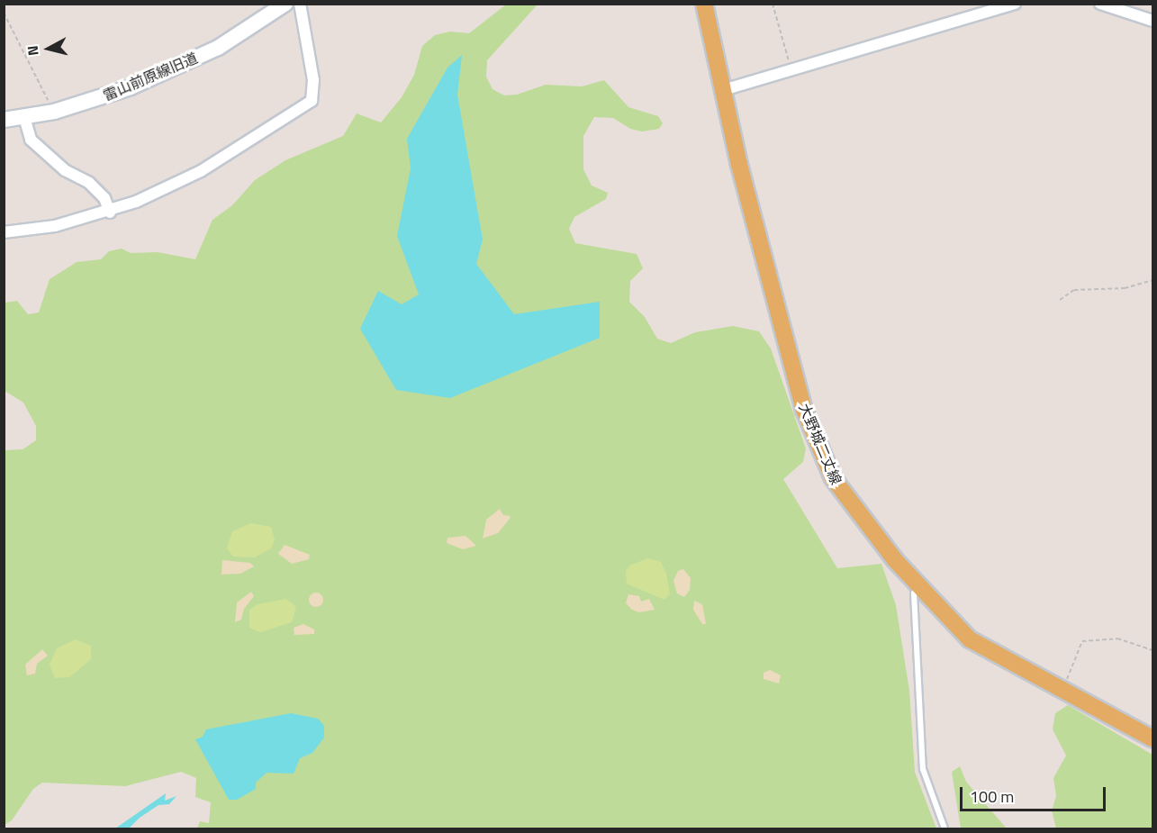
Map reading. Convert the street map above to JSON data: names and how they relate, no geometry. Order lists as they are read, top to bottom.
{
  "streets": {
    "main road": ["大野城二丈線"],
    "street": ["雷山前原線旧道"]
  },
  "scale_bar": "100 m",
  "north": "left"
}
